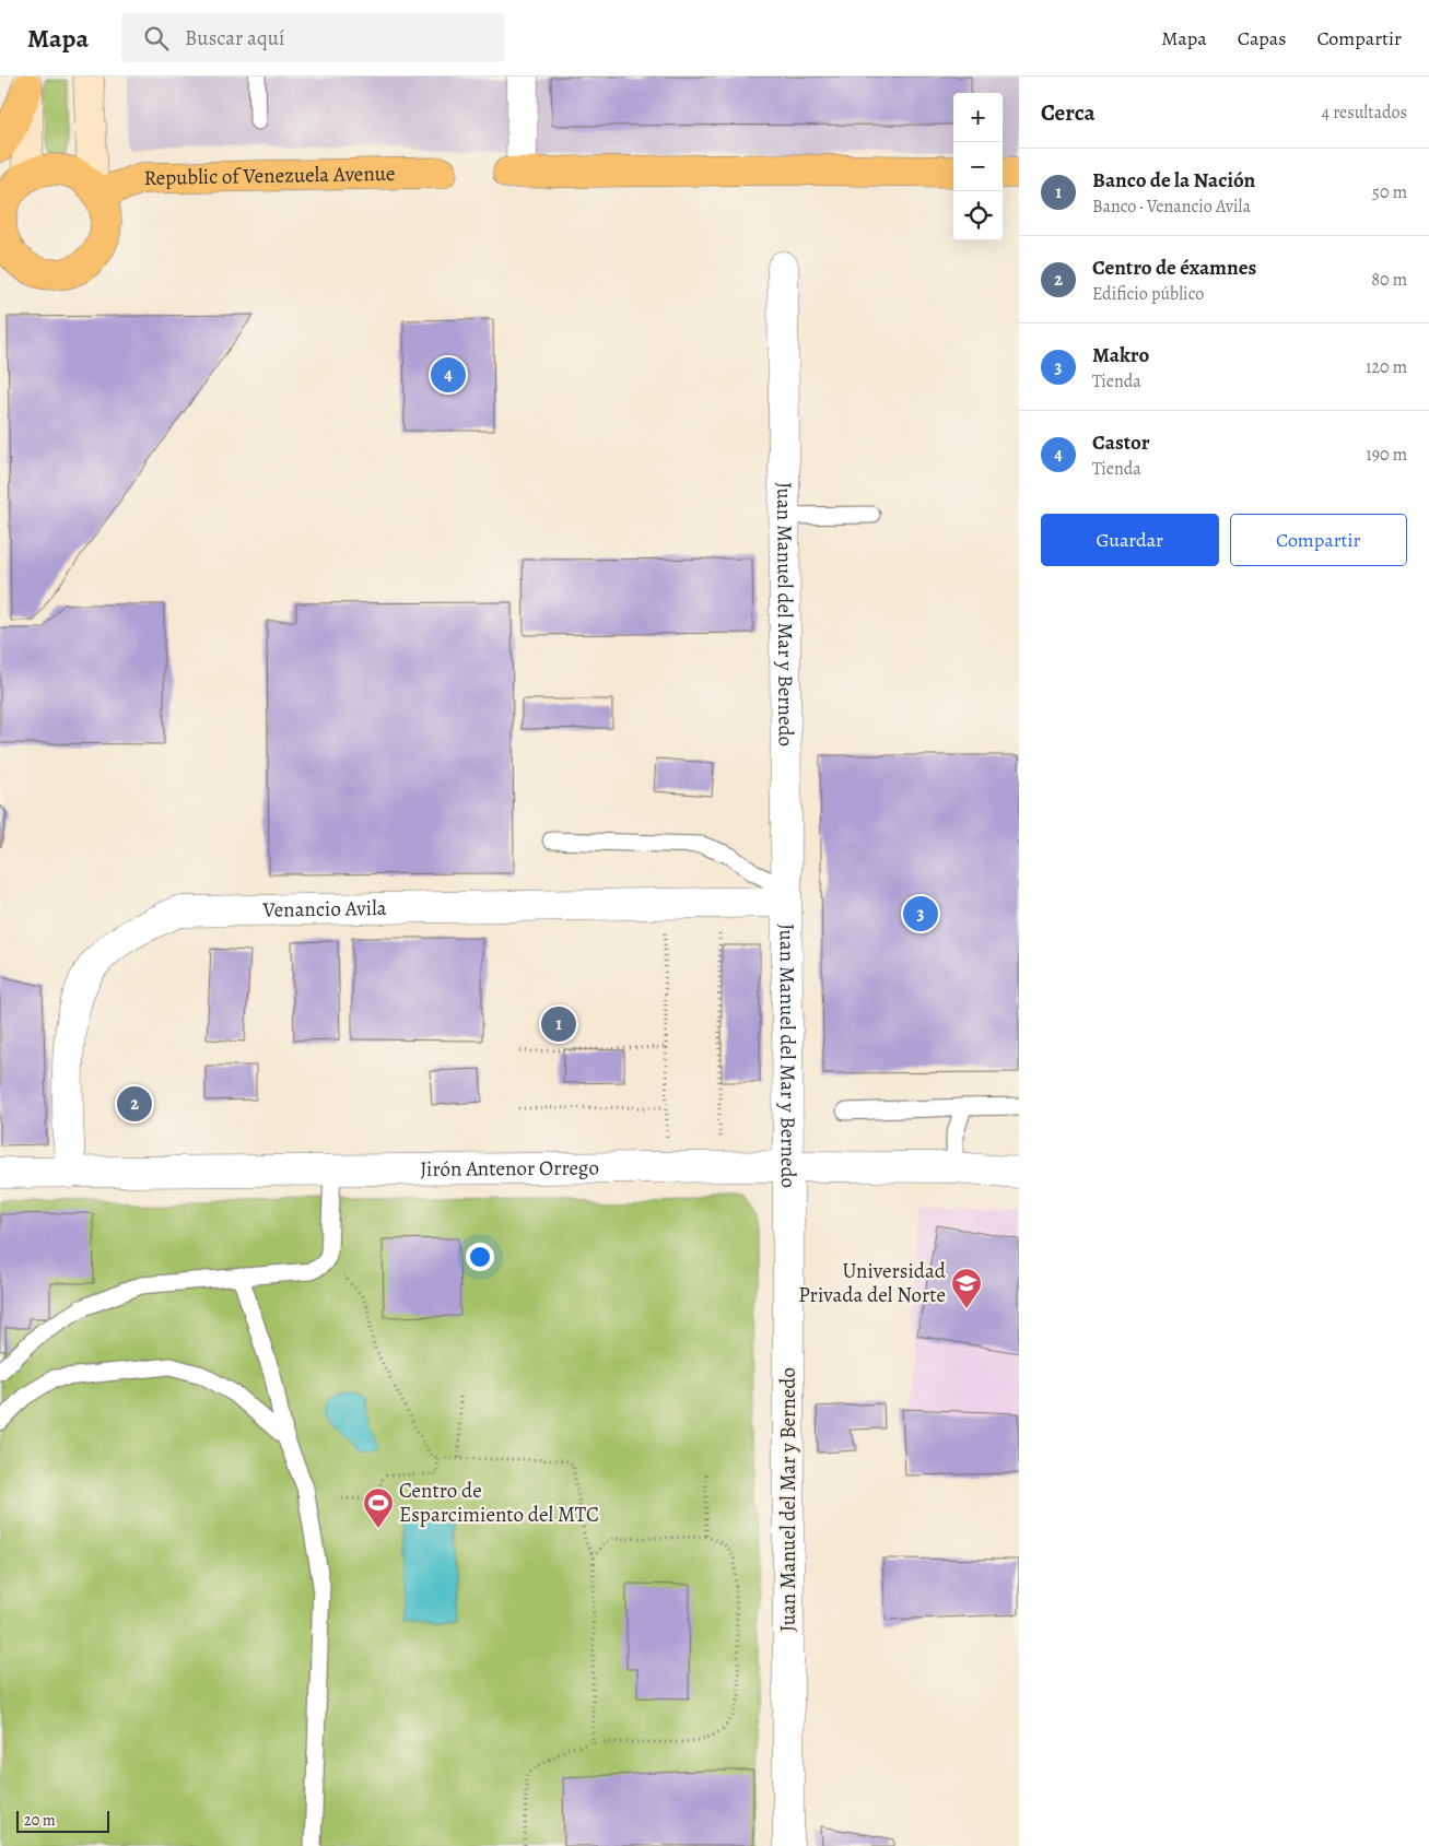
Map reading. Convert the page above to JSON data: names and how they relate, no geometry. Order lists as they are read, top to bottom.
{
  "streets": {
    "main road": ["Republic of Venezuela Avenue"],
    "street": ["Juan Manuel del Mar y Bernedo", "Venancio Avila", "Jirón Antenor Orrego"]
  },
  "crossings": [
    ["Juan Manuel del Mar y Bernedo", "Venancio Avila"],
    ["Juan Manuel del Mar y Bernedo", "Jirón Antenor Orrego"],
    ["Venancio Avila", "Jirón Antenor Orrego"]
  ],
  "places": {
    "school or university": ["Universidad Privada del Norte"],
    "sports": ["Centro de Esparcimiento del MTC"]
  },
  "scale_bar": "20 m",
  "page": {
    "header": "Mapa",
    "search": "Buscar aquí",
    "nav": ["Mapa", "Capas", "Compartir"],
    "heading": ["Cerca", "4 resultados"],
    "map_buttons": ["+", "−"],
    "list": [
      {
        "mark": "1",
        "name": "Banco de la Nación",
        "note": "Banco · Venancio Avila",
        "value": "50 m"
      },
      {
        "mark": "2",
        "name": "Centro de éxamnes",
        "note": "Edificio público",
        "value": "80 m"
      },
      {
        "mark": "3",
        "name": "Makro",
        "note": "Tienda",
        "value": "120 m"
      },
      {
        "mark": "4",
        "name": "Castor",
        "note": "Tienda",
        "value": "190 m"
      }
    ],
    "pins": [
      "4",
      "3",
      "1",
      "2"
    ],
    "buttons": ["Guardar", "Compartir"],
    "scale": "20 m"
  }
}
